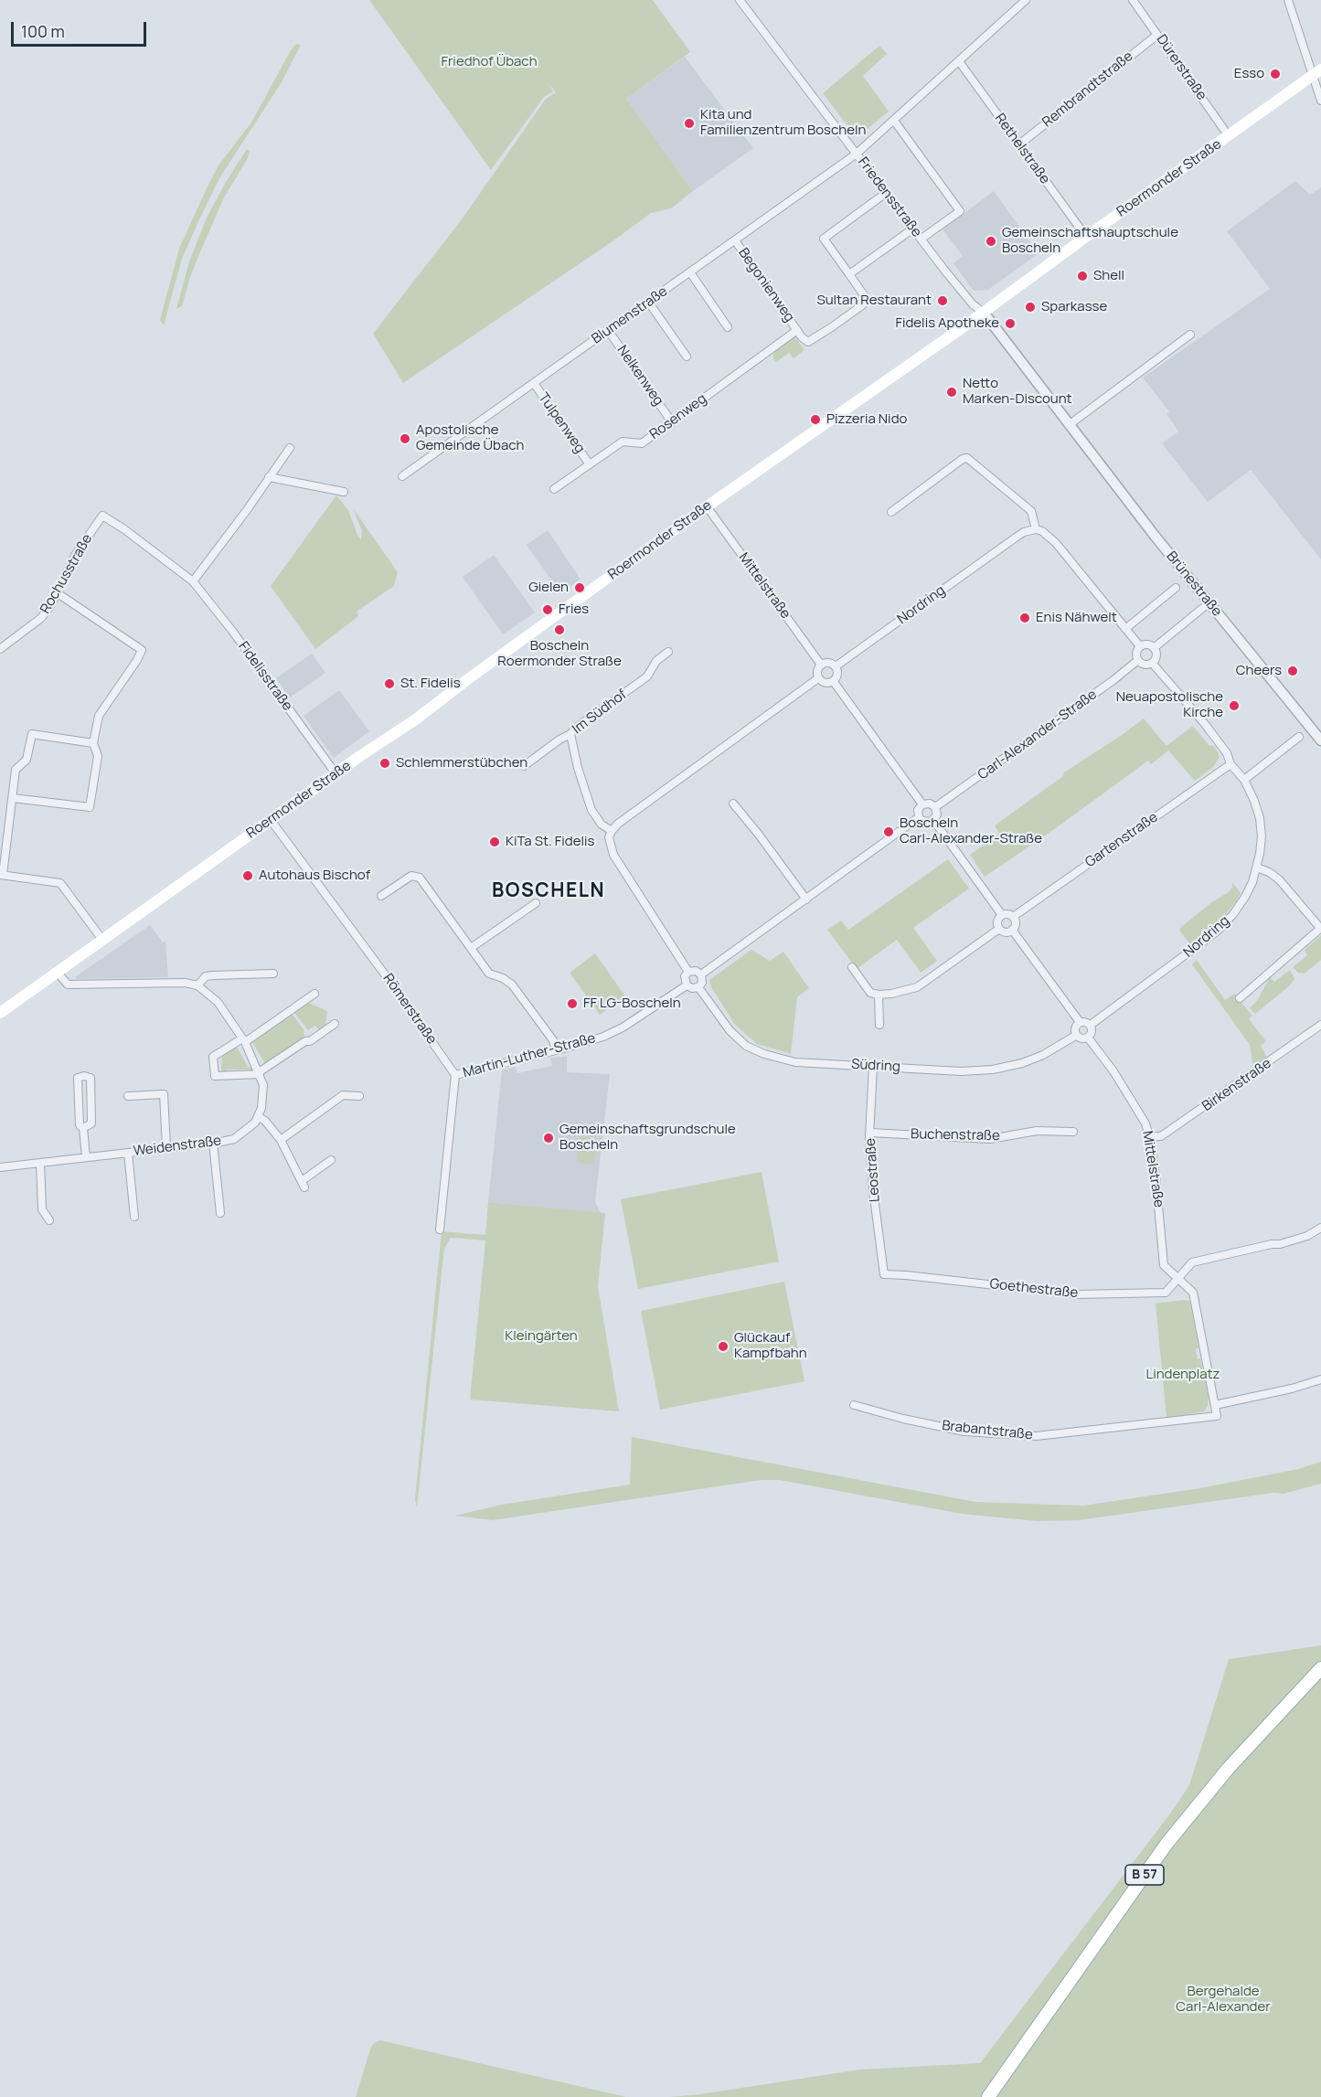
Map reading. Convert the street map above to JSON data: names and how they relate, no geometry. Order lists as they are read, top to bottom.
{
  "streets": {
    "main road": ["Roermonder Straße", "B 57"],
    "street": [
      "Dürerstraße",
      "Rembrandtstraße",
      "Rethelstraße",
      "Friedensstraße",
      "Begonienweg",
      "Blumenstraße",
      "Nelkenweg",
      "Rosenweg",
      "Tulpenweg",
      "Rochusstraße",
      "Brünestraße",
      "Mittelstraße",
      "Nordring",
      "Fidelisstraße",
      "Im Südhof",
      "Carl-Alexander-Straße",
      "Gartenstraße",
      "Römerstraße",
      "Martin-Luther-Straße",
      "Südring",
      "Birkenstraße",
      "Buchenstraße",
      "Weidenstraße",
      "Leostraße",
      "Goethestraße",
      "Brabantstraße"
    ]
  },
  "crossings": [
    ["Dürerstraße", "Rembrandtstraße"],
    ["Dürerstraße", "Roermonder Straße"],
    ["Rembrandtstraße", "Rethelstraße"],
    ["Rethelstraße", "Roermonder Straße"],
    ["Rethelstraße", "Blumenstraße"],
    ["Roermonder Straße", "Friedensstraße"],
    ["Roermonder Straße", "Brünestraße"],
    ["Roermonder Straße", "Mittelstraße"],
    ["Roermonder Straße", "Fidelisstraße"],
    ["Roermonder Straße", "Römerstraße"],
    ["Friedensstraße", "Blumenstraße"],
    ["Friedensstraße", "Brünestraße"],
    ["Begonienweg", "Blumenstraße"],
    ["Begonienweg", "Rosenweg"],
    ["Blumenstraße", "Nelkenweg"],
    ["Blumenstraße", "Tulpenweg"],
    ["Nelkenweg", "Rosenweg"],
    ["Rosenweg", "Tulpenweg"],
    ["Rochusstraße", "Fidelisstraße"],
    ["Mittelstraße", "Nordring"],
    ["Mittelstraße", "Südring"],
    ["Mittelstraße", "Birkenstraße"],
    ["Mittelstraße", "Goethestraße"],
    ["Nordring", "Carl-Alexander-Straße"],
    ["Nordring", "Gartenstraße"],
    ["Nordring", "Südring"],
    ["Römerstraße", "Martin-Luther-Straße"],
    ["Martin-Luther-Straße", "Südring"],
    ["Südring", "Leostraße"],
    ["Buchenstraße", "Leostraße"],
    ["Leostraße", "Goethestraße"]
  ],
  "districts": ["BOSCHELN"],
  "parks": [
    "Friedhof Übach",
    "Kleingärten",
    "Lindenplatz",
    "Bergehalde Carl-Alexander"
  ],
  "places": [
    "Esso",
    "Kita und Familienzentrum Boscheln",
    "Gemeinschaftshauptschule Boscheln",
    "Shell",
    "Sultan Restaurant",
    "Sparkasse",
    "Fidelis Apotheke",
    "Netto Marken-Discount",
    "Pizzeria Nido",
    "Apostolische Gemeinde Übach",
    "Gielen",
    "Fries",
    "Enis Nähwelt",
    "Boscheln Roermonder Straße",
    "Cheers",
    "St. Fidelis",
    "Neuapostolische Kirche",
    "Schlemmerstübchen",
    "Boscheln Carl-Alexander-Straße",
    "KiTa St. Fidelis",
    "Autohaus Bischof",
    "FF LG-Boscheln",
    "Gemeinschaftsgrundschule Boscheln",
    "Glückauf Kampfbahn"
  ],
  "scale_bar": "100 m"
}
